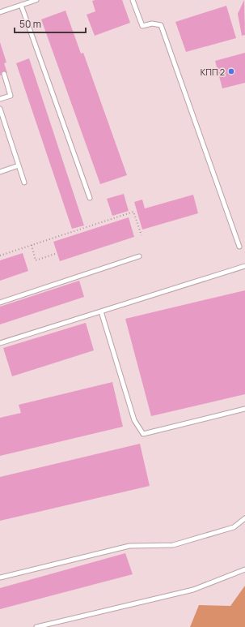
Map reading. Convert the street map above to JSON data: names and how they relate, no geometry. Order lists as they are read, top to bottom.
{
  "places": ["КПП 2"],
  "scale_bar": "50 m"
}
